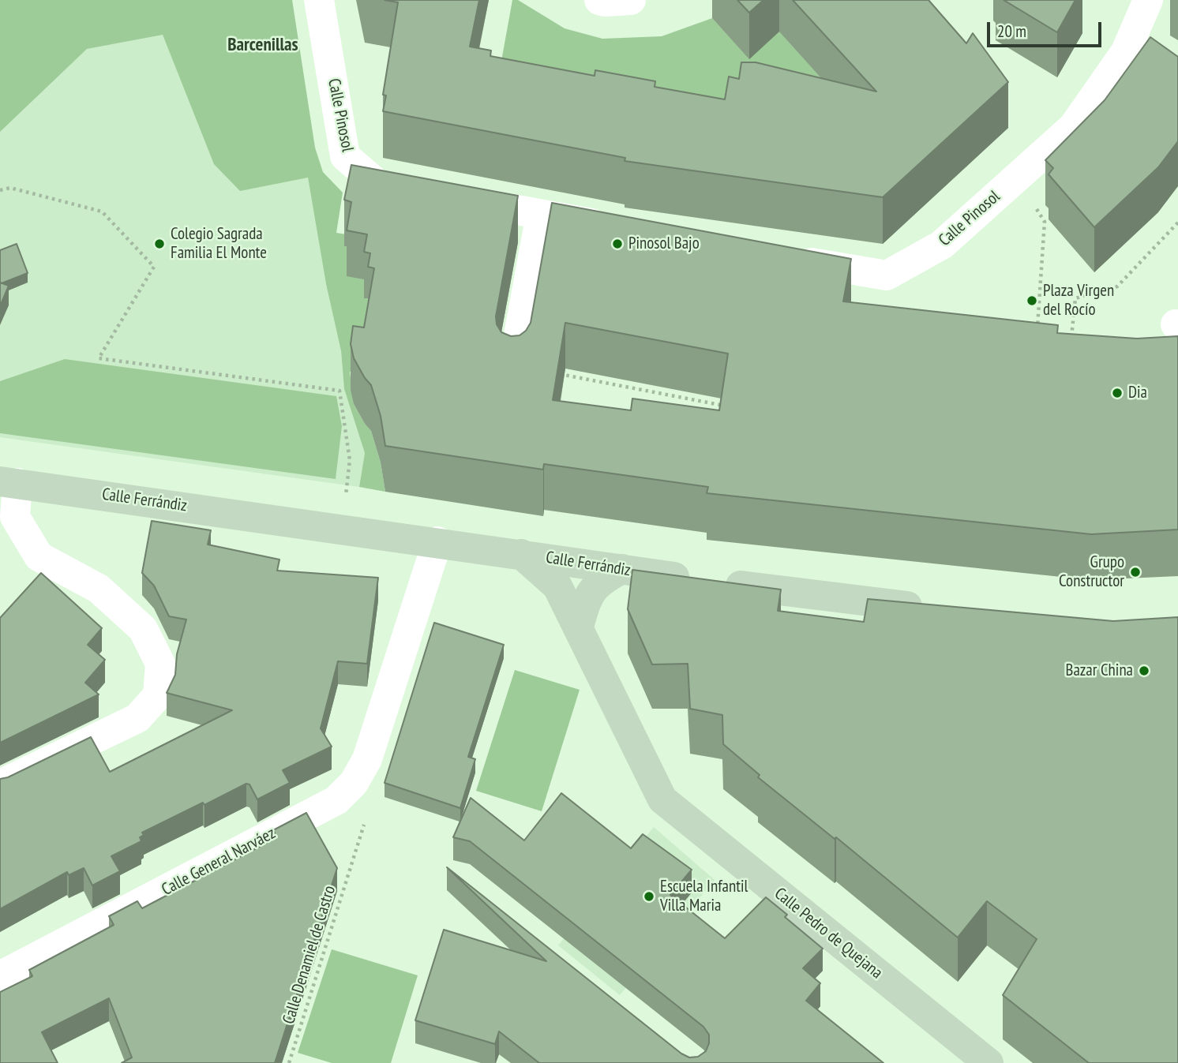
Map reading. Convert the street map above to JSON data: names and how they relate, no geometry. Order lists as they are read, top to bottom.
{
  "streets": {
    "main road": ["Calle Ferrándiz", "Calle Pedro de Quejana"],
    "street": ["Calle Pinosol", "Calle General Narváez"],
    "path": ["Calle Denamiel de Castro"]
  },
  "crossings": [
    ["Calle Ferrándiz", "Calle General Narváez"],
    ["Calle Ferrándiz", "Calle Pedro de Quejana"]
  ],
  "districts": ["Barcenillas"],
  "places": [
    "Colegio Sagrada Familia El Monte",
    "Pinosol Bajo",
    "Plaza Virgen del Rocío",
    "Dia",
    "Grupo Constructor",
    "Bazar China",
    "Escuela Infantil Villa Maria"
  ],
  "scale_bar": "20 m"
}
